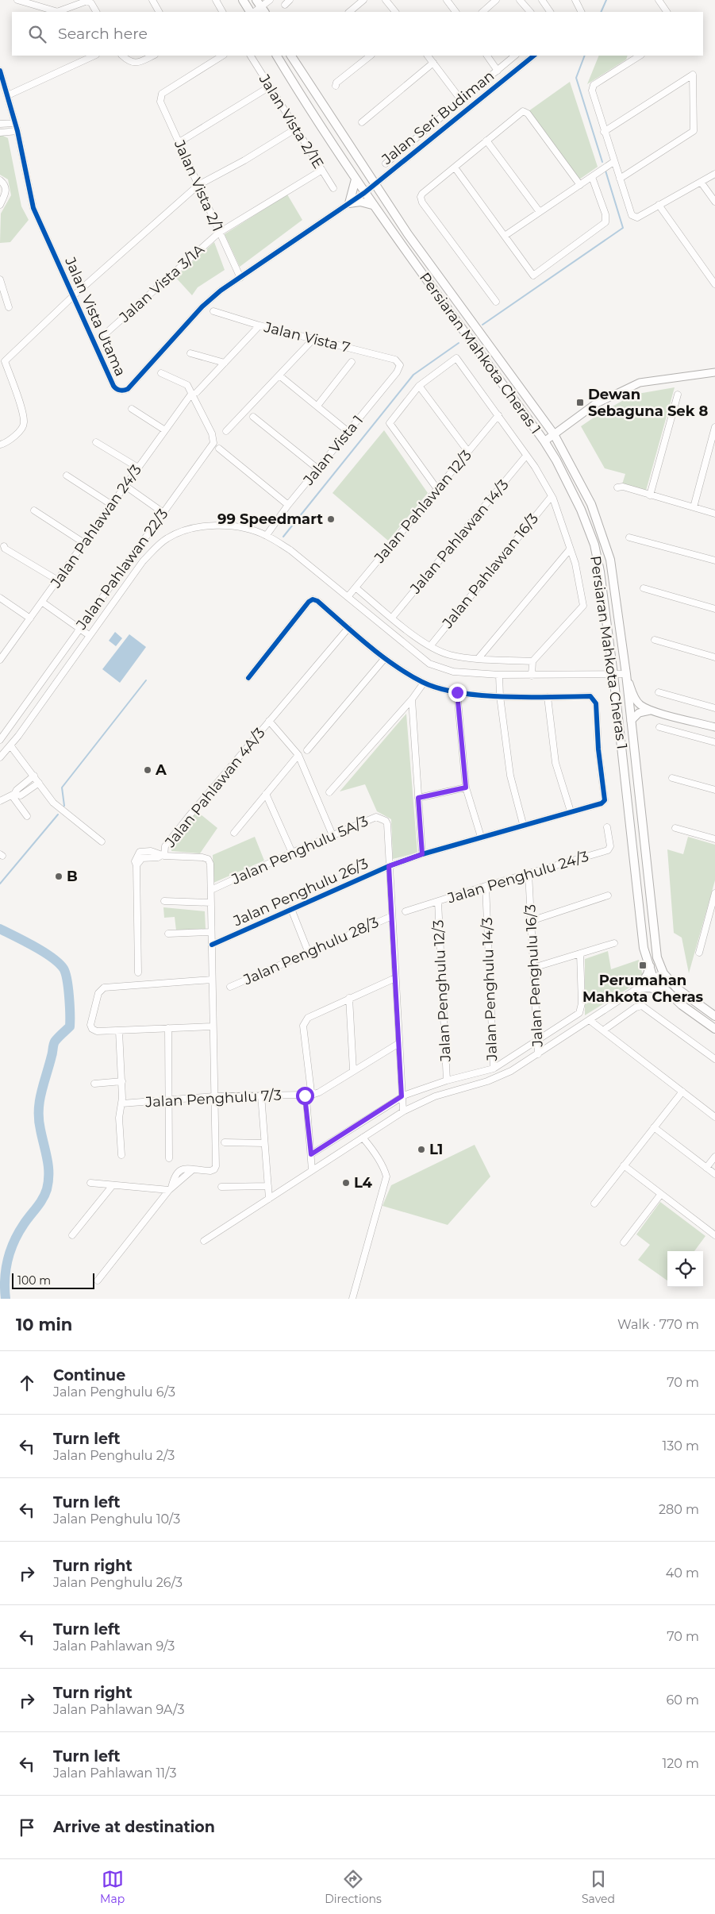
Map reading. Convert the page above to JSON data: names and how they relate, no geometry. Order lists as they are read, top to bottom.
{
  "streets": {
    "main road": ["Persiaran Mahkota Cheras 1"],
    "street": [
      "Jalan Seri Budiman",
      "Jalan Vista 2/1E",
      "Jalan Vista 2/1",
      "Jalan Vista 3/1A",
      "Jalan Vista Utama",
      "Jalan Vista 7",
      "Jalan Vista 1",
      "Jalan Pahlawan 12/3",
      "Jalan Pahlawan 24/3",
      "Jalan Pahlawan 14/3",
      "Jalan Pahlawan 22/3",
      "Jalan Pahlawan 16/3",
      "Jalan Pahlawan 4A/3",
      "Jalan Penghulu 5A/3",
      "Jalan Penghulu 24/3",
      "Jalan Penghulu 26/3",
      "Jalan Penghulu 28/3",
      "Jalan Penghulu 16/3",
      "Jalan Penghulu 14/3",
      "Jalan Penghulu 12/3",
      "Jalan Penghulu 7/3"
    ]
  },
  "crossings": [
    ["Jalan Seri Budiman", "Jalan Vista Utama"],
    ["Jalan Seri Budiman", "Persiaran Mahkota Cheras 1"],
    ["Jalan Vista 2/1E", "Jalan Vista 3/1A"],
    ["Jalan Vista 2/1", "Jalan Vista 3/1A"],
    ["Jalan Vista 2/1", "Jalan Vista Utama"],
    ["Jalan Vista Utama", "Persiaran Mahkota Cheras 1"],
    ["Jalan Vista 7", "Jalan Vista 1"],
    ["Jalan Vista 7", "Jalan Pahlawan 24/3"],
    ["Jalan Pahlawan 24/3", "Jalan Pahlawan 22/3"],
    ["Jalan Penghulu 5A/3", "Jalan Penghulu 26/3"],
    ["Jalan Penghulu 24/3", "Jalan Penghulu 16/3"],
    ["Jalan Penghulu 24/3", "Jalan Penghulu 14/3"],
    ["Jalan Penghulu 24/3", "Jalan Penghulu 12/3"]
  ],
  "places": {
    "transit": ["Dewan Sebaguna Sek 8", "Perumahan Mahkota Cheras"],
    "other": [
      "99 Speedmart",
      "A",
      "B",
      "L1",
      "L4"
    ]
  },
  "scale_bar": "100 m",
  "page": {
    "search": "Search here",
    "scale": "100 m",
    "heading": ["10 min", "Walk · 770 m"],
    "list": [
      ["Continue", "Jalan Penghulu 6/3", "70 m"],
      ["Turn left", "Jalan Penghulu 2/3", "130 m"],
      ["Turn left", "Jalan Penghulu 10/3", "280 m"],
      ["Turn right", "Jalan Penghulu 26/3", "40 m"],
      ["Turn left", "Jalan Pahlawan 9/3", "70 m"],
      ["Turn right", "Jalan Pahlawan 9A/3", "60 m"],
      ["Turn left", "Jalan Pahlawan 11/3", "120 m"],
      "Arrive at destination"
    ],
    "nav": ["Map", "Directions", "Saved"]
  }
}
